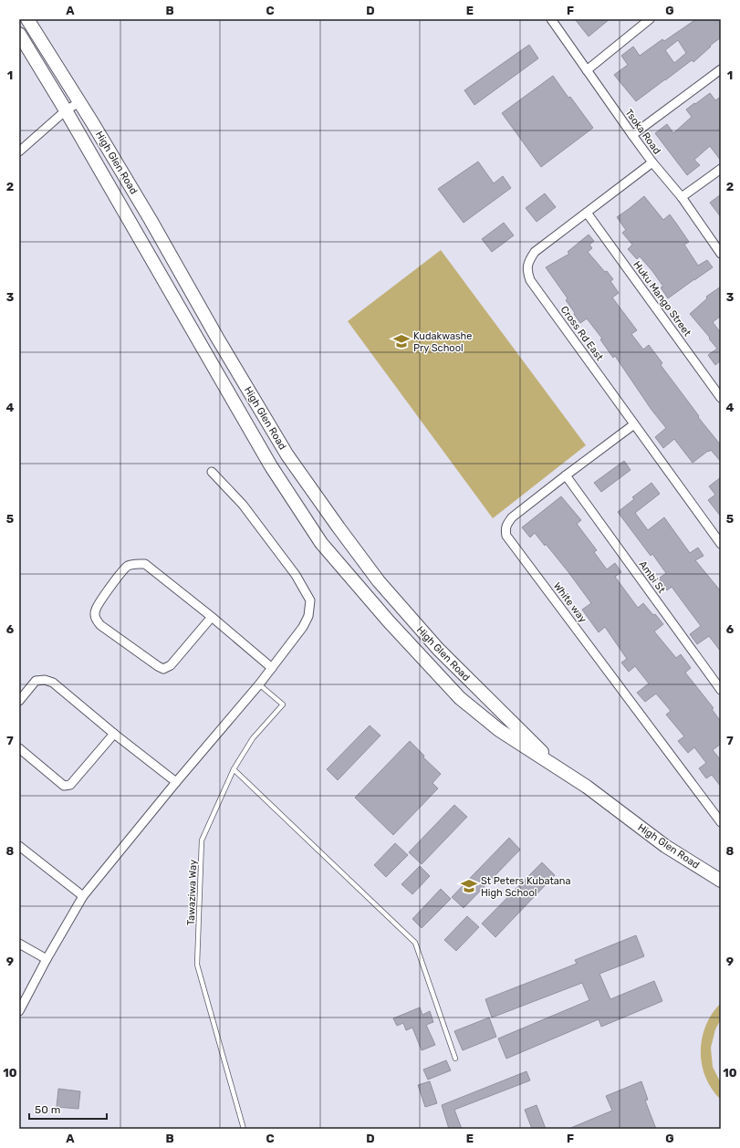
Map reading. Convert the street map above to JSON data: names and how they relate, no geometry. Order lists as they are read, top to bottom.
{
  "streets": {
    "main road": ["High Glen Road"],
    "street": [
      "Tsoka Road",
      "Huku Mango Street",
      "Cross Rd East",
      "Ambi St",
      "White way"
    ],
    "lane": ["Tawaziwa Way"]
  },
  "crossings": [
    ["Tsoka Road", "Cross Rd East"],
    ["Huku Mango Street", "Cross Rd East"],
    ["Cross Rd East", "White way"],
    ["Ambi St", "White way"]
  ],
  "places": {
    "school or university": ["Kudakwashe Pry School", "St Peters Kubatana High School"]
  },
  "scale_bar": "50 m",
  "grid": {
    "columns": [
      "A",
      "B",
      "C",
      "D",
      "E",
      "F",
      "G"
    ],
    "rows": [
      "1",
      "2",
      "3",
      "4",
      "5",
      "6",
      "7",
      "8",
      "9",
      "10"
    ]
  }
}
